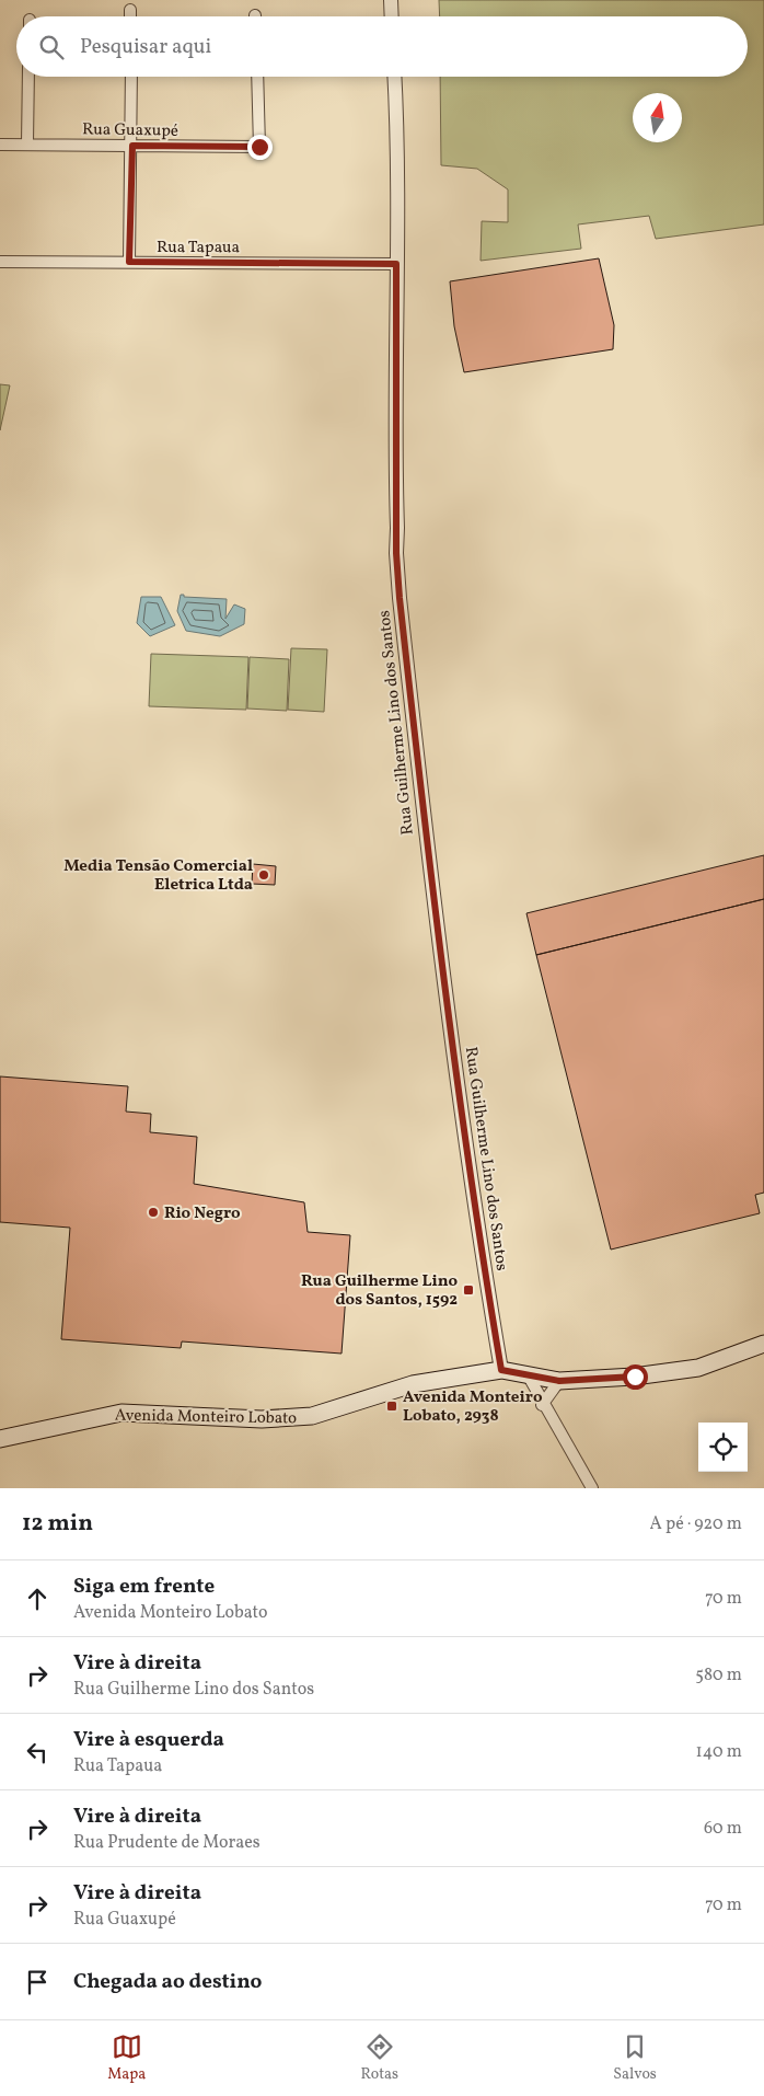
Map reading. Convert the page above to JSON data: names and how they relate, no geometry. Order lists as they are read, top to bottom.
{
  "streets": {
    "main road": ["Avenida Monteiro Lobato"],
    "street": ["Rua Guaxupé", "Rua Tapaua", "Rua Guilherme Lino dos Santos"]
  },
  "crossings": [
    ["Rua Tapaua", "Rua Guilherme Lino dos Santos"],
    ["Rua Guilherme Lino dos Santos", "Avenida Monteiro Lobato"]
  ],
  "places": {
    "other": ["Media Tensão Comercial Eletrica Ltda", "Rio Negro"],
    "transit": ["Rua Guilherme Lino dos Santos, 1592", "Avenida Monteiro Lobato, 2938"]
  },
  "north": "top",
  "page": {
    "search": "Pesquisar aqui",
    "heading": ["12 min", "A pé · 920 m"],
    "list": [
      ["Siga em frente", "Avenida Monteiro Lobato", "70 m"],
      ["Vire à direita", "Rua Guilherme Lino dos Santos", "580 m"],
      ["Vire à esquerda", "Rua Tapaua", "140 m"],
      ["Vire à direita", "Rua Prudente de Moraes", "60 m"],
      ["Vire à direita", "Rua Guaxupé", "70 m"],
      "Chegada ao destino"
    ],
    "nav": ["Mapa", "Rotas", "Salvos"]
  }
}
